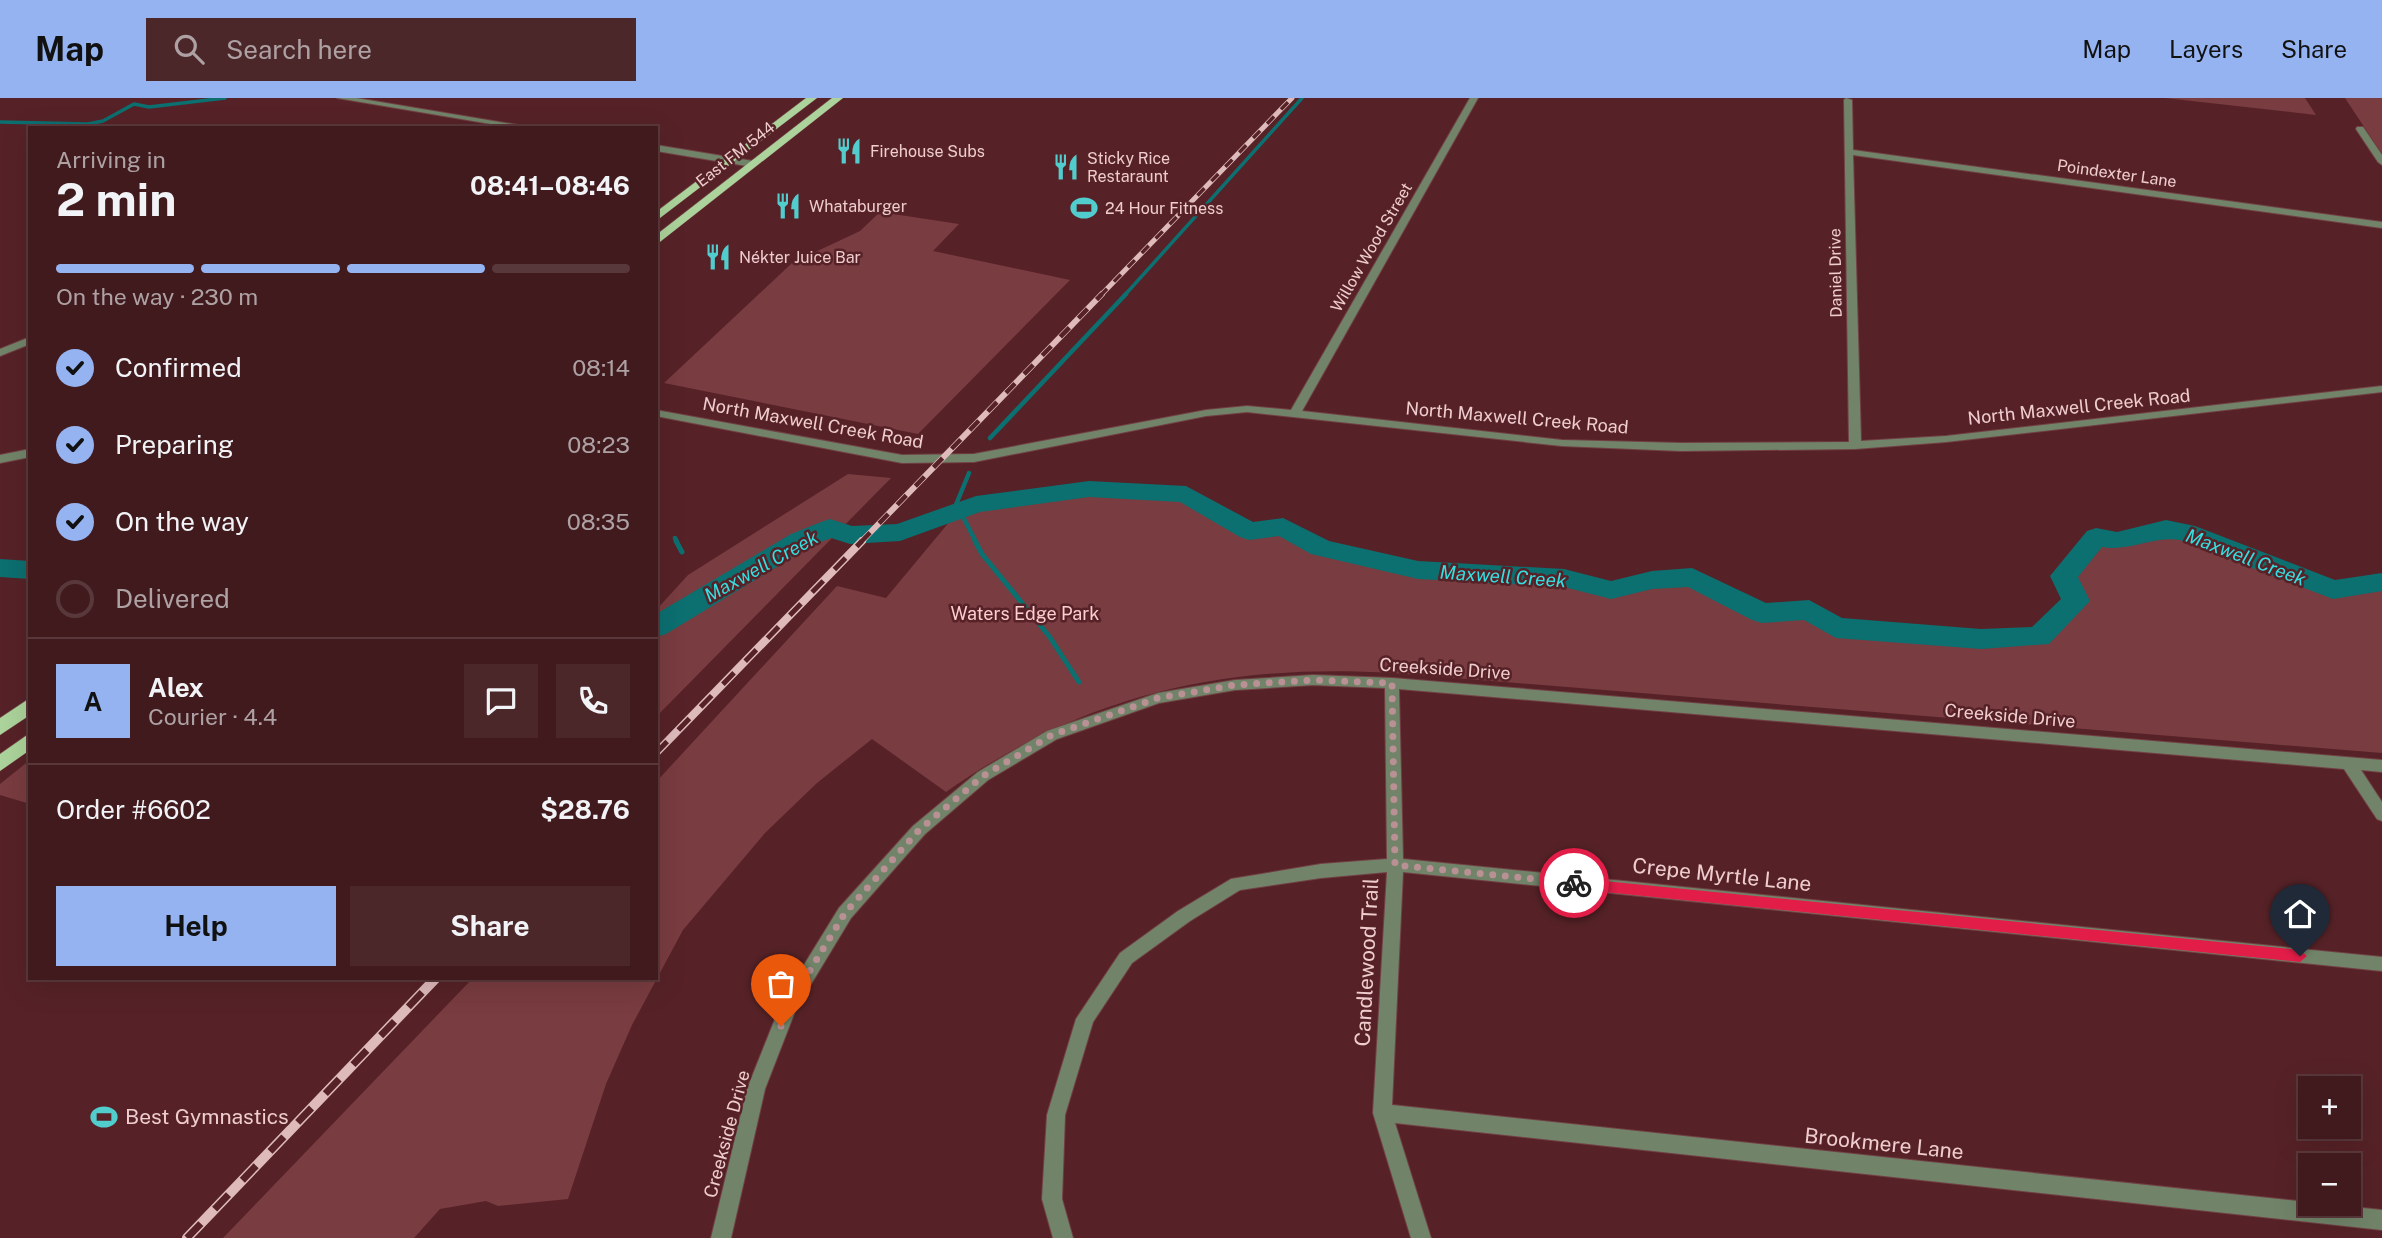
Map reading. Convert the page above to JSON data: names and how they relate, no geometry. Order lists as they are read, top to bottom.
{
  "streets": {
    "main road": ["East FM 544"],
    "street": [
      "Poindexter Lane",
      "Willow Wood Street",
      "Daniel Drive",
      "North Maxwell Creek Road",
      "Creekside Drive",
      "Crepe Myrtle Lane",
      "Candlewood Trail",
      "Brookmere Lane"
    ]
  },
  "crossings": [
    ["Poindexter Lane", "Daniel Drive"],
    ["Willow Wood Street", "North Maxwell Creek Road"],
    ["Daniel Drive", "North Maxwell Creek Road"],
    ["Creekside Drive", "Candlewood Trail"],
    ["Crepe Myrtle Lane", "Candlewood Trail"],
    ["Candlewood Trail", "Brookmere Lane"]
  ],
  "water": ["Maxwell Creek"],
  "parks": ["Waters Edge Park"],
  "places": {
    "restaurant": [
      "Firehouse Subs",
      "Sticky Rice Restaraunt",
      "Whataburger",
      "Nékter Juice Bar"
    ],
    "sports": ["24 Hour Fitness", "Best Gymnastics"]
  },
  "page": {
    "header": "Map",
    "search": "Search here",
    "nav": ["Map", "Layers", "Share"],
    "heading": ["2 min", "Arriving in", "08:41–08:46"],
    "panel": [
      "Alex",
      "Courier · 4.4",
      "Order #6602",
      "$28.76"
    ],
    "bar": "On the way · 230 m",
    "list": [
      ["Confirmed", "08:14"],
      ["Preparing", "08:23"],
      ["On the way", "08:35"],
      "Delivered"
    ],
    "round": "A",
    "buttons": ["Help", "Share"],
    "map_buttons": ["+", "−"]
  }
}
